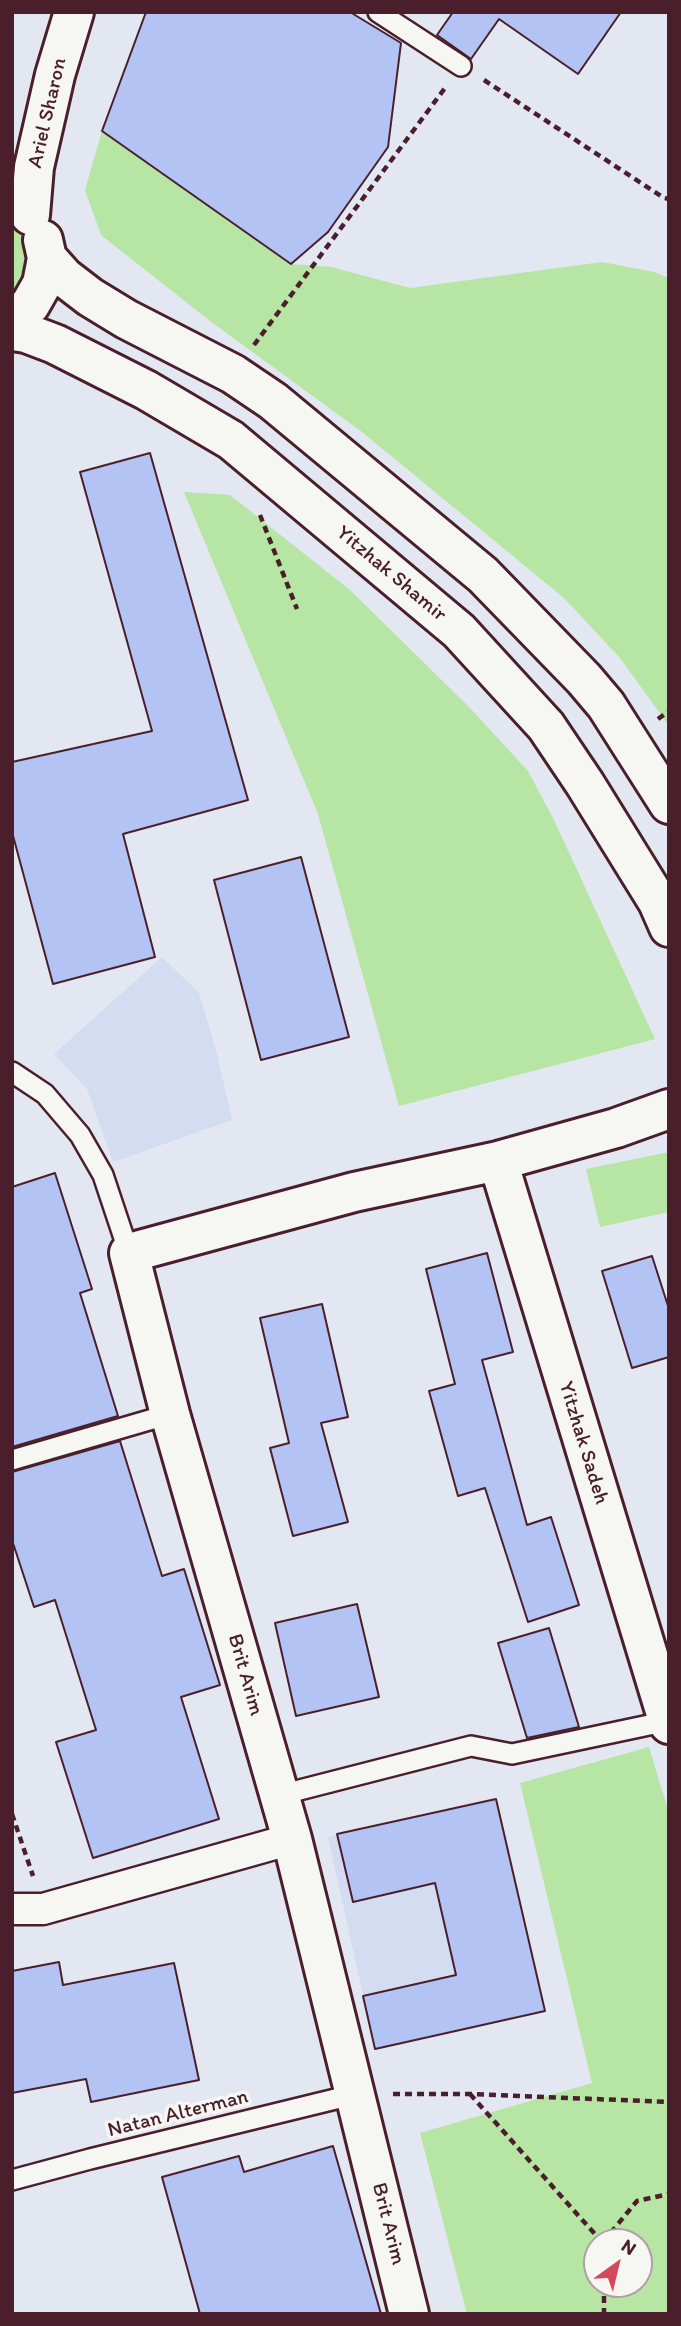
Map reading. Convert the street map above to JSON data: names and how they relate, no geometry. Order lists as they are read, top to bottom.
{
  "streets": {
    "street": [
      "Ariel Sharon",
      "Yitzhak Shamir",
      "Yitzhak Sadeh",
      "Brit Arim"
    ],
    "lane": ["Natan Alterman"]
  },
  "crossings": [
    ["Brit Arim", "Natan Alterman"]
  ],
  "north": "top right"
}
